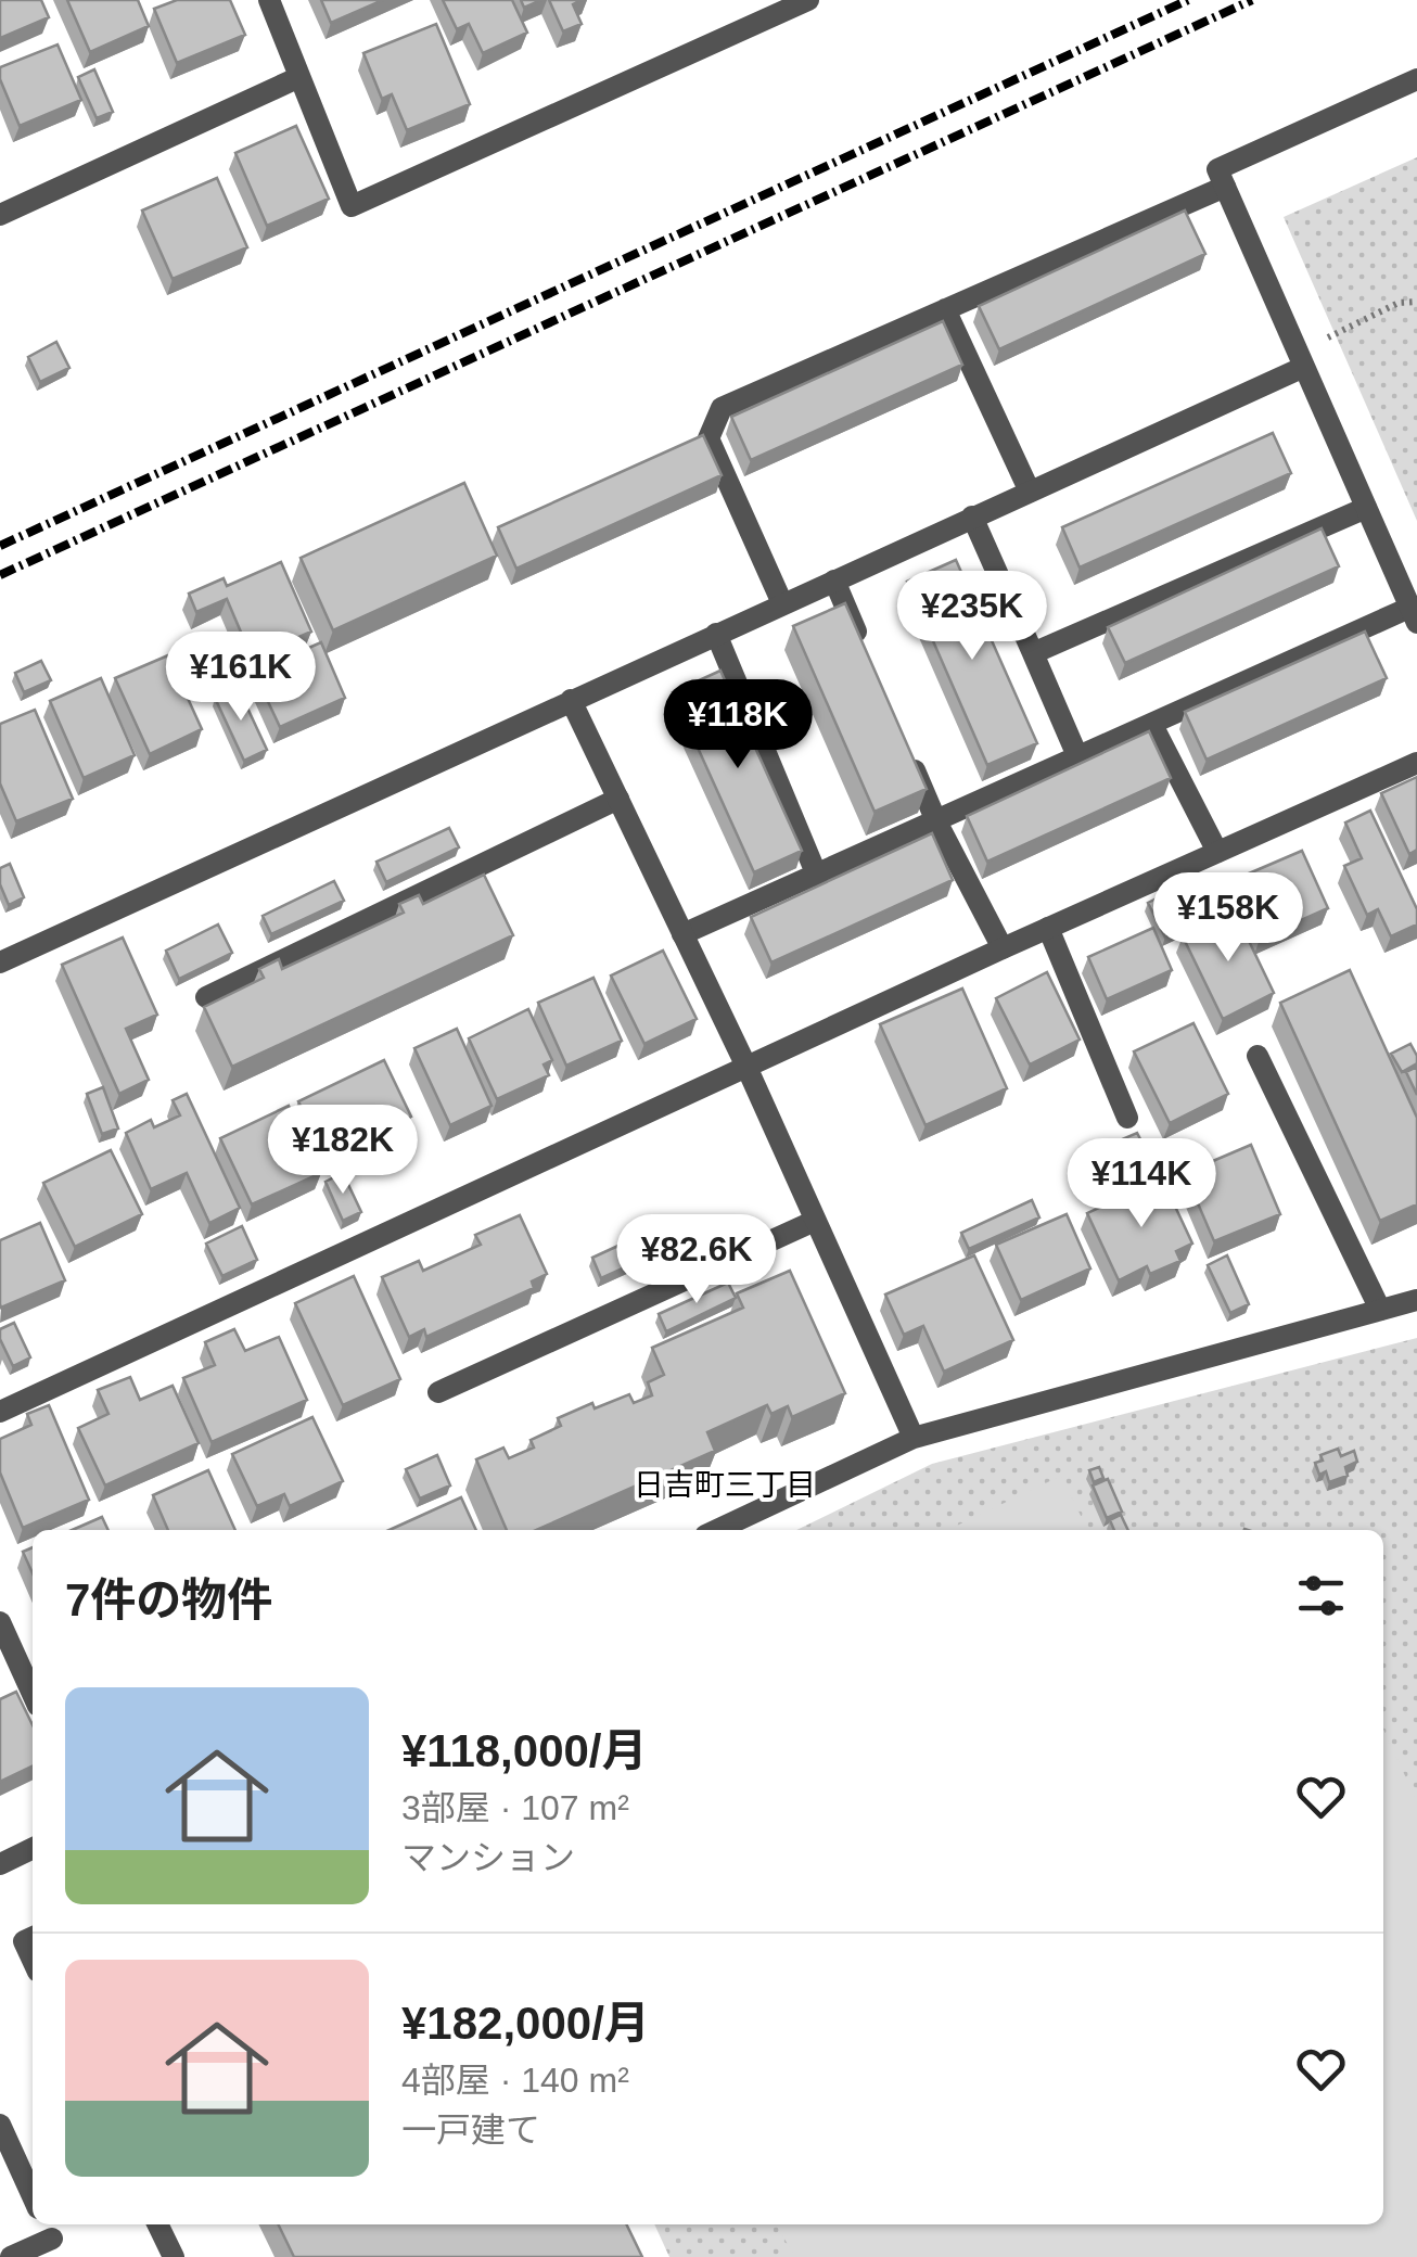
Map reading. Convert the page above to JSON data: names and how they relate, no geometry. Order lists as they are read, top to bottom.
{
  "districts": ["日吉町三丁目"],
  "page": {
    "price": [
      "¥235K",
      "¥161K",
      "¥118K",
      "¥158K",
      "¥182K",
      "¥114K",
      "¥82.6K"
    ],
    "heading": "7件の物件",
    "list": [
      {
        "name": "¥118,000/月",
        "note": "3部屋 · 107 m² · マンション"
      },
      {
        "name": "¥182,000/月",
        "note": "4部屋 · 140 m² · 一戸建て"
      }
    ]
  }
}
